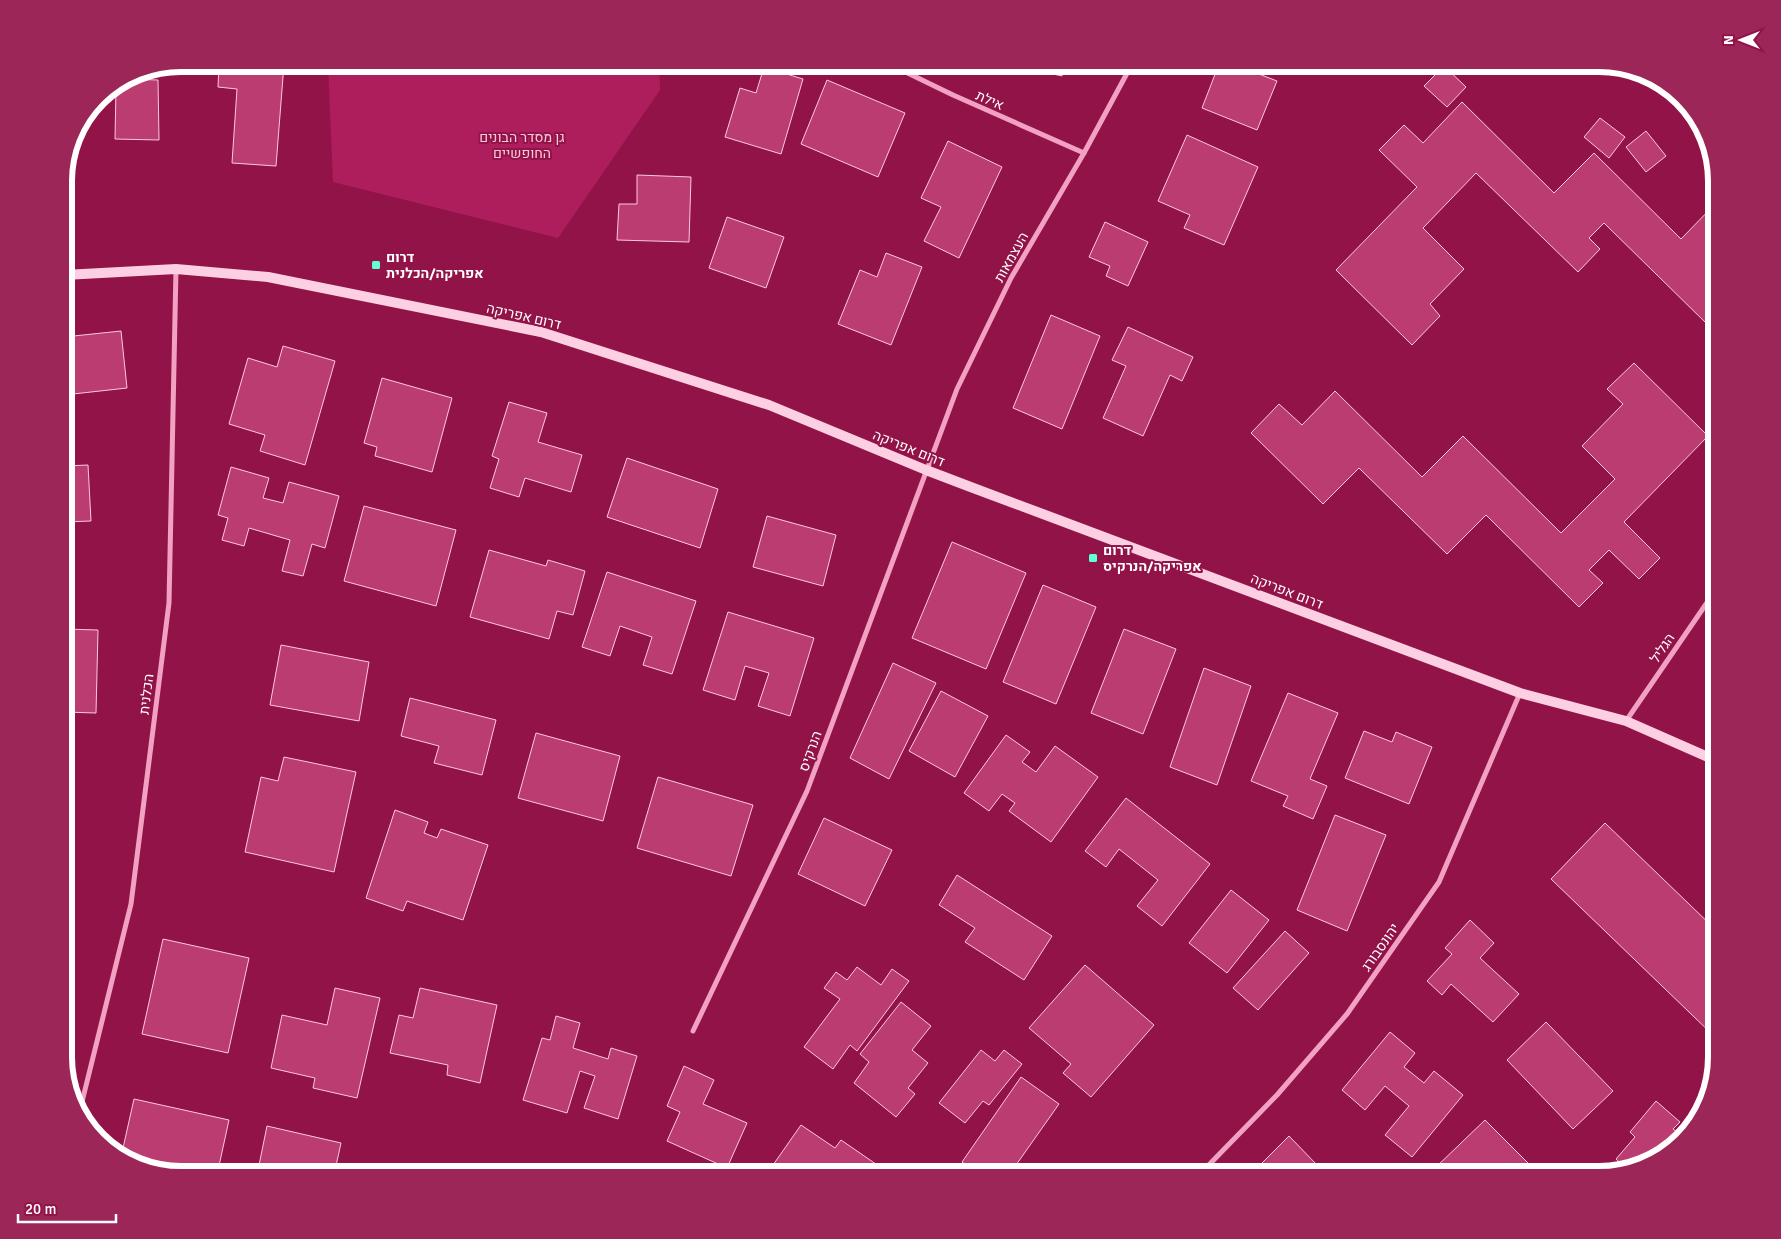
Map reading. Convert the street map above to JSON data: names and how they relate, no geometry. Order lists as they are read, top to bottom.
{
  "streets": {
    "street": [
      "אילת",
      "העצמאות",
      "דרום אפריקה",
      "הגליל",
      "הכלנית",
      "הנרקיס",
      "יהונסבורג"
    ]
  },
  "crossings": [
    ["אילת", "העצמאות"],
    ["העצמאות", "דרום אפריקה"],
    ["העצמאות", "הנרקיס"],
    ["דרום אפריקה", "הגליל"],
    ["דרום אפריקה", "הכלנית"],
    ["דרום אפריקה", "הנרקיס"],
    ["דרום אפריקה", "יהונסבורג"]
  ],
  "parks": ["גן מסדר הבונים החופשיים"],
  "places": {
    "transit": ["דרום אפריקה/הכלנית", "דרום אפריקה/הנרקיס"]
  },
  "scale_bar": "20 m",
  "north": "left"
}
